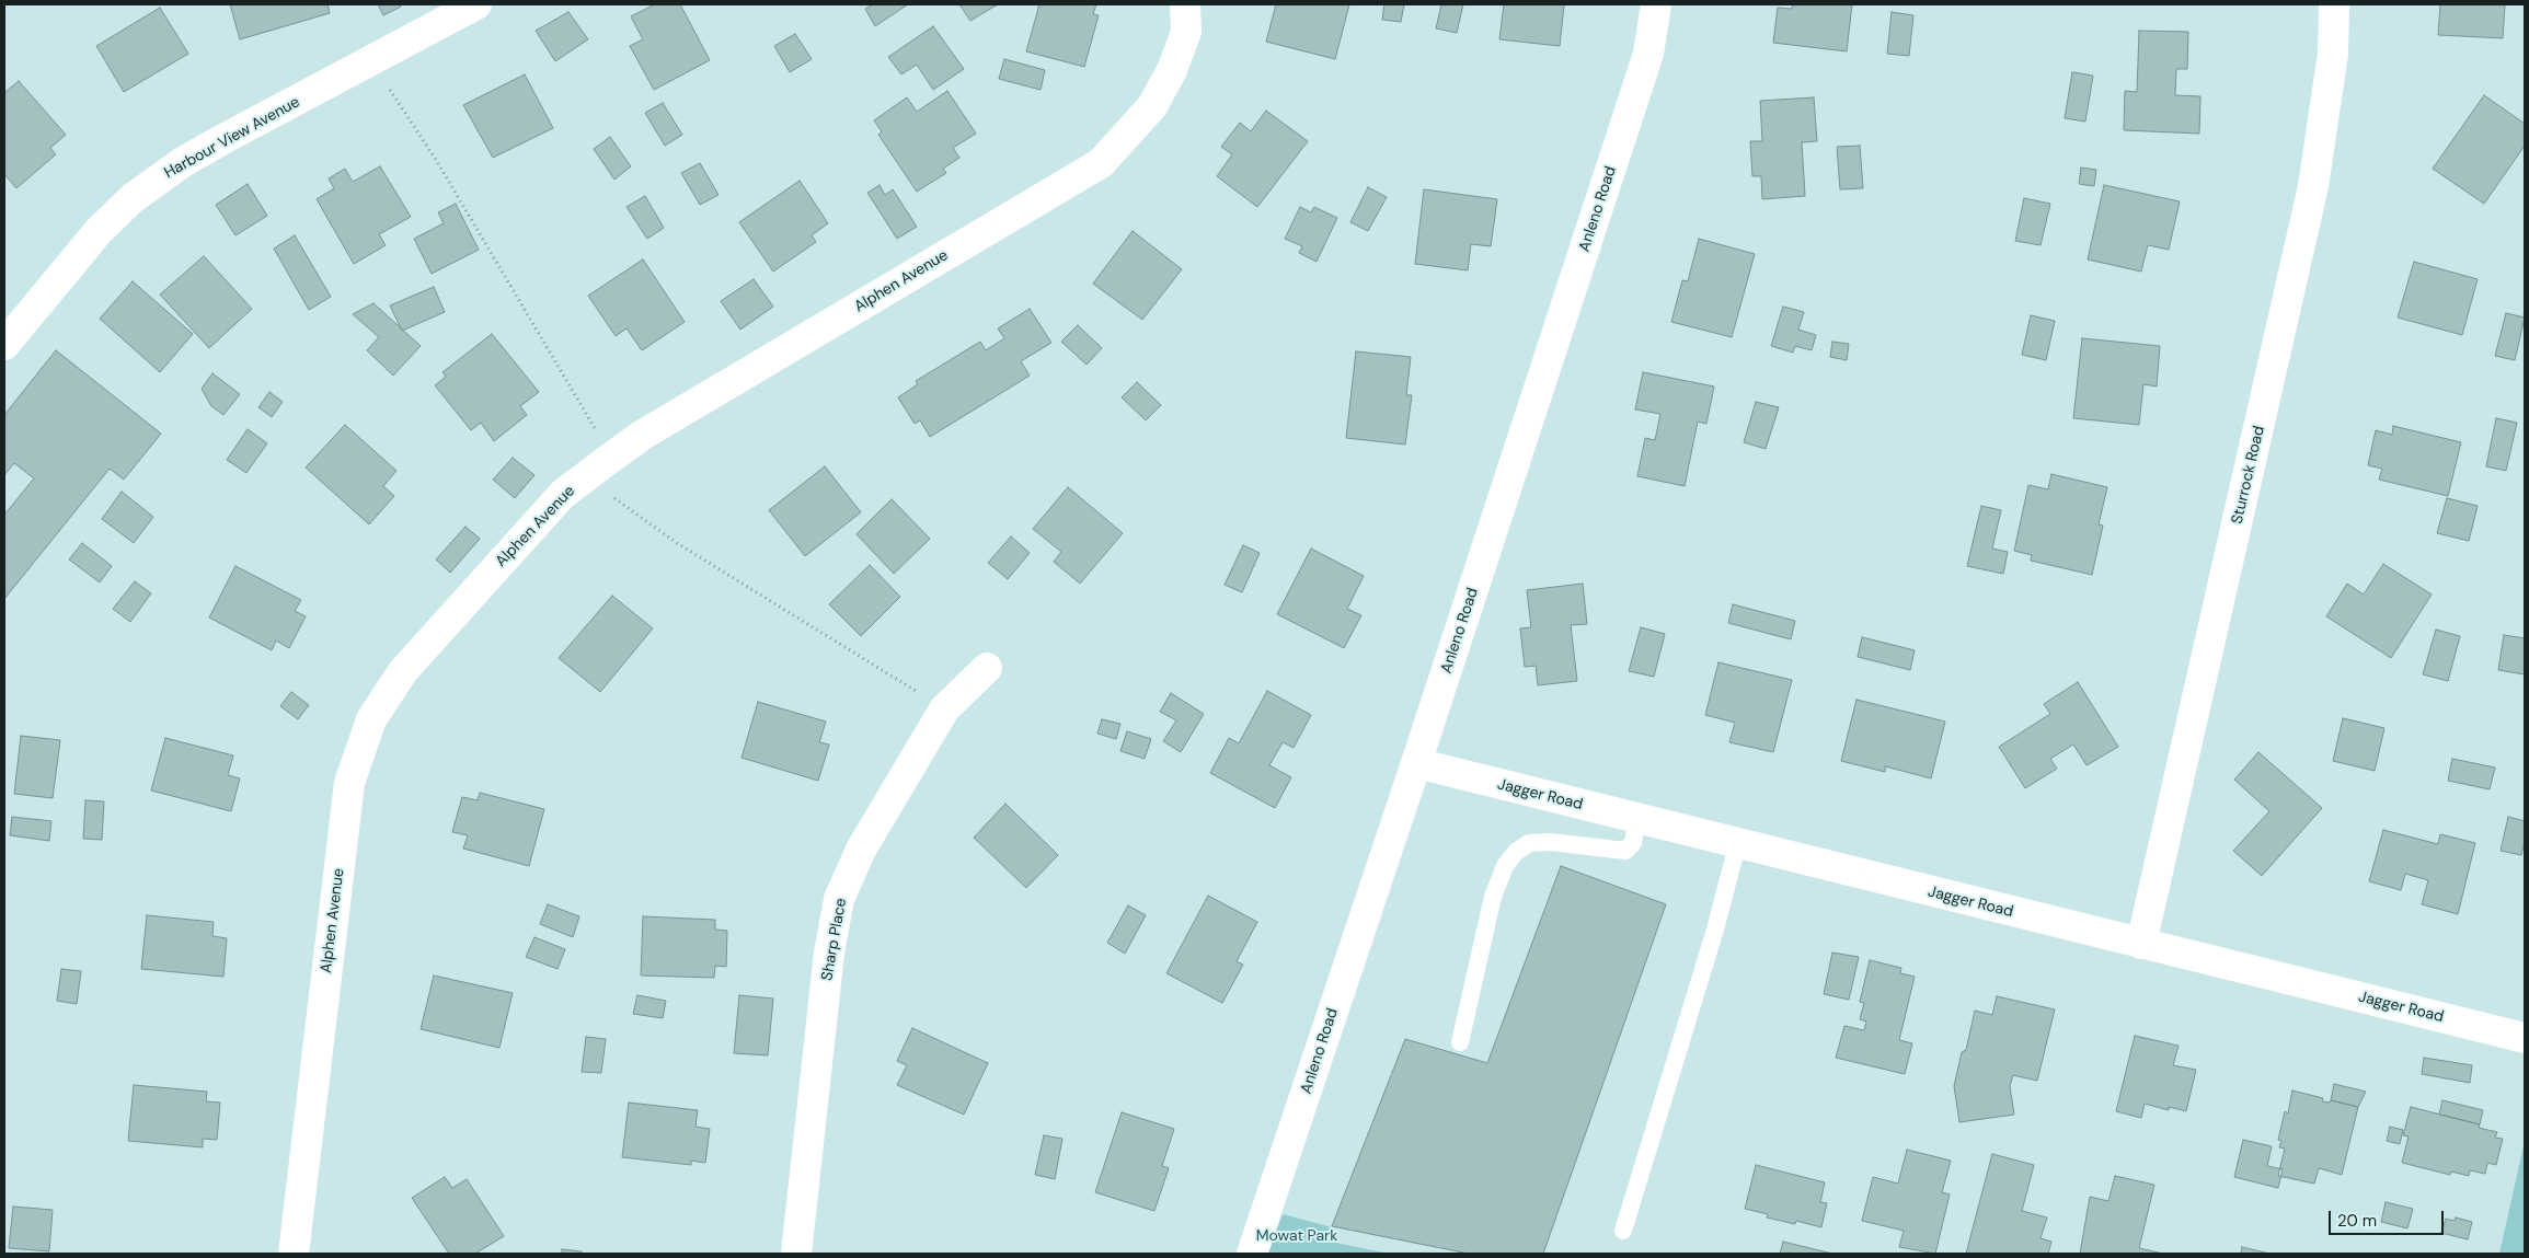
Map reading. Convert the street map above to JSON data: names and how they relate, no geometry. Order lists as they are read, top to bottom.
{
  "streets": {
    "street": [
      "Harbour View Avenue",
      "Anleno Road",
      "Alphen Avenue",
      "Sturrock Road",
      "Jagger Road",
      "Sharp Place"
    ]
  },
  "crossings": [
    ["Anleno Road", "Jagger Road"],
    ["Sturrock Road", "Jagger Road"]
  ],
  "parks": ["Mowat Park"],
  "scale_bar": "20 m"
}
